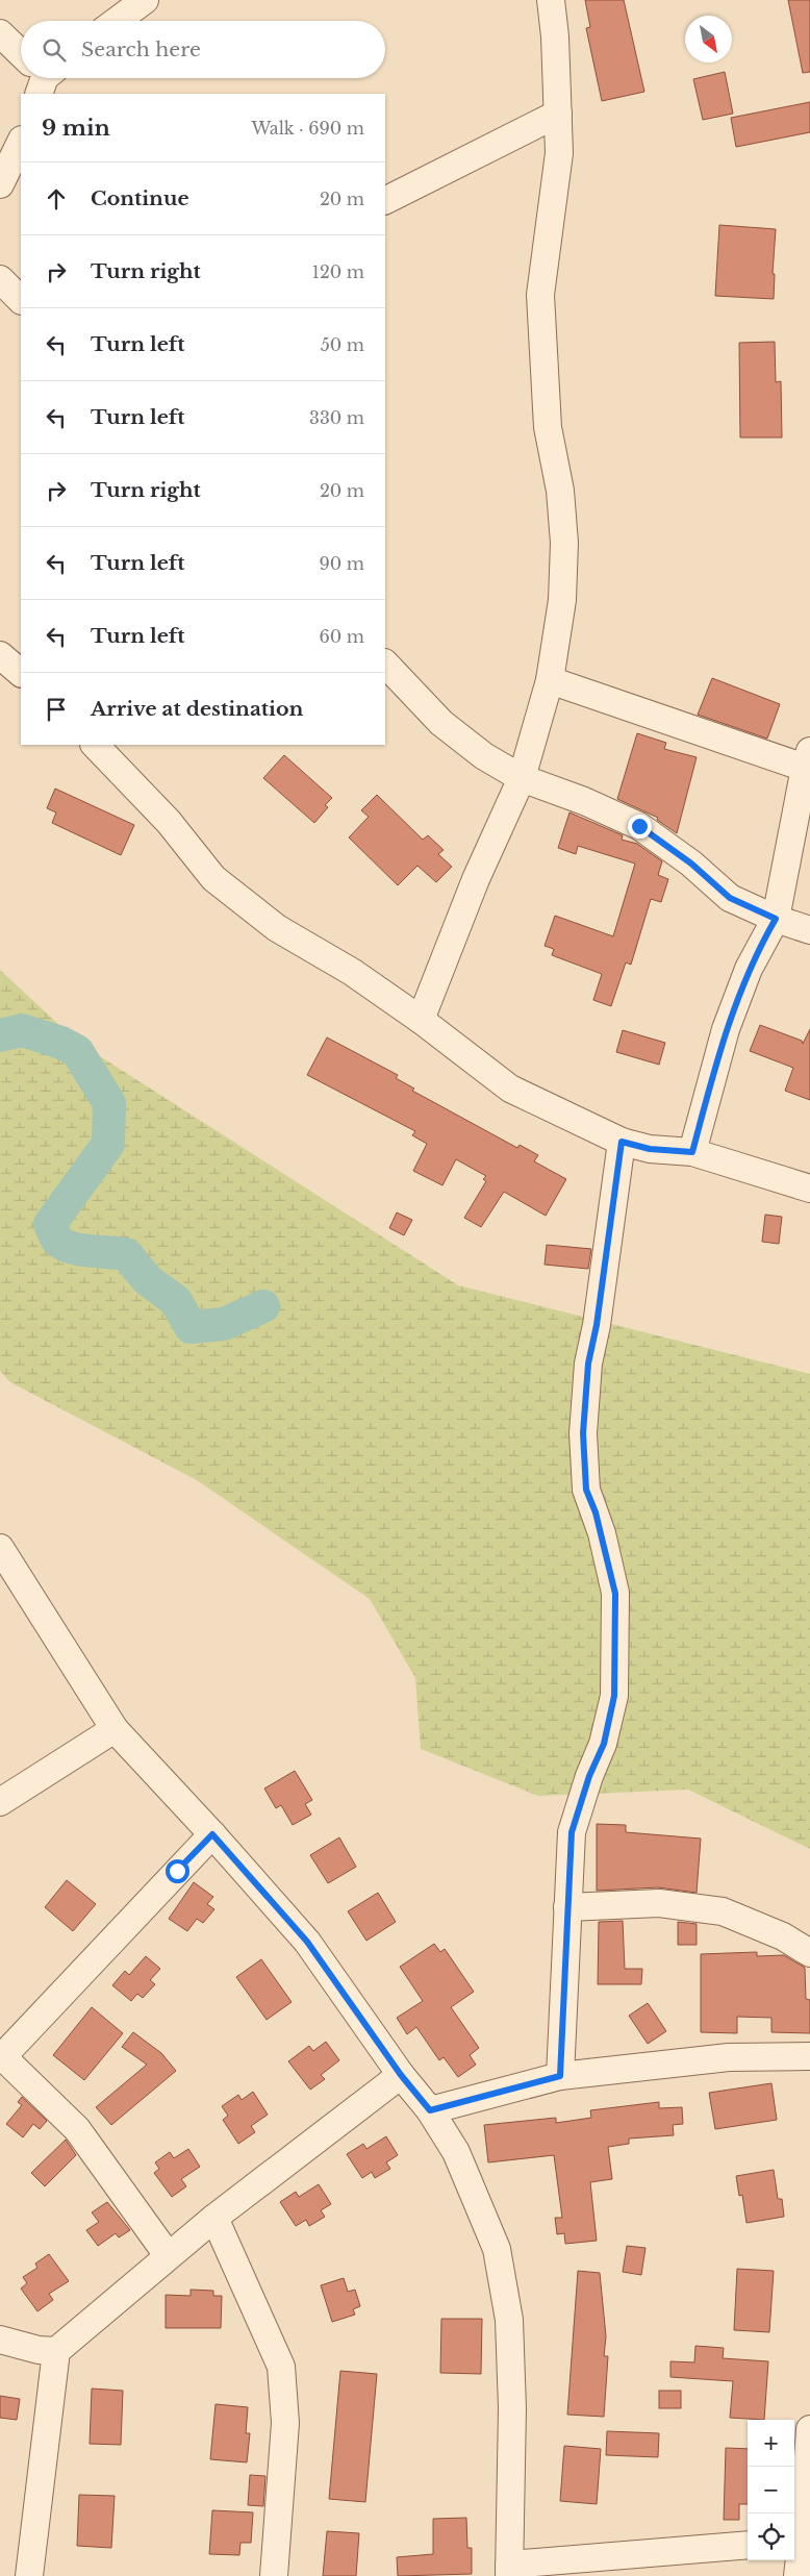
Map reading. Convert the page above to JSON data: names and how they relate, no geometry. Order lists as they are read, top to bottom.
{
  "north": "bottom right",
  "page": {
    "search": "Search here",
    "heading": ["9 min", "Walk · 690 m"],
    "list": [
      ["Continue", "20 m"],
      ["Turn right", "120 m"],
      ["Turn left", "50 m"],
      ["Turn left", "330 m"],
      ["Turn right", "20 m"],
      ["Turn left", "90 m"],
      ["Turn left", "60 m"],
      "Arrive at destination"
    ],
    "map_buttons": ["+", "−"]
  }
}
